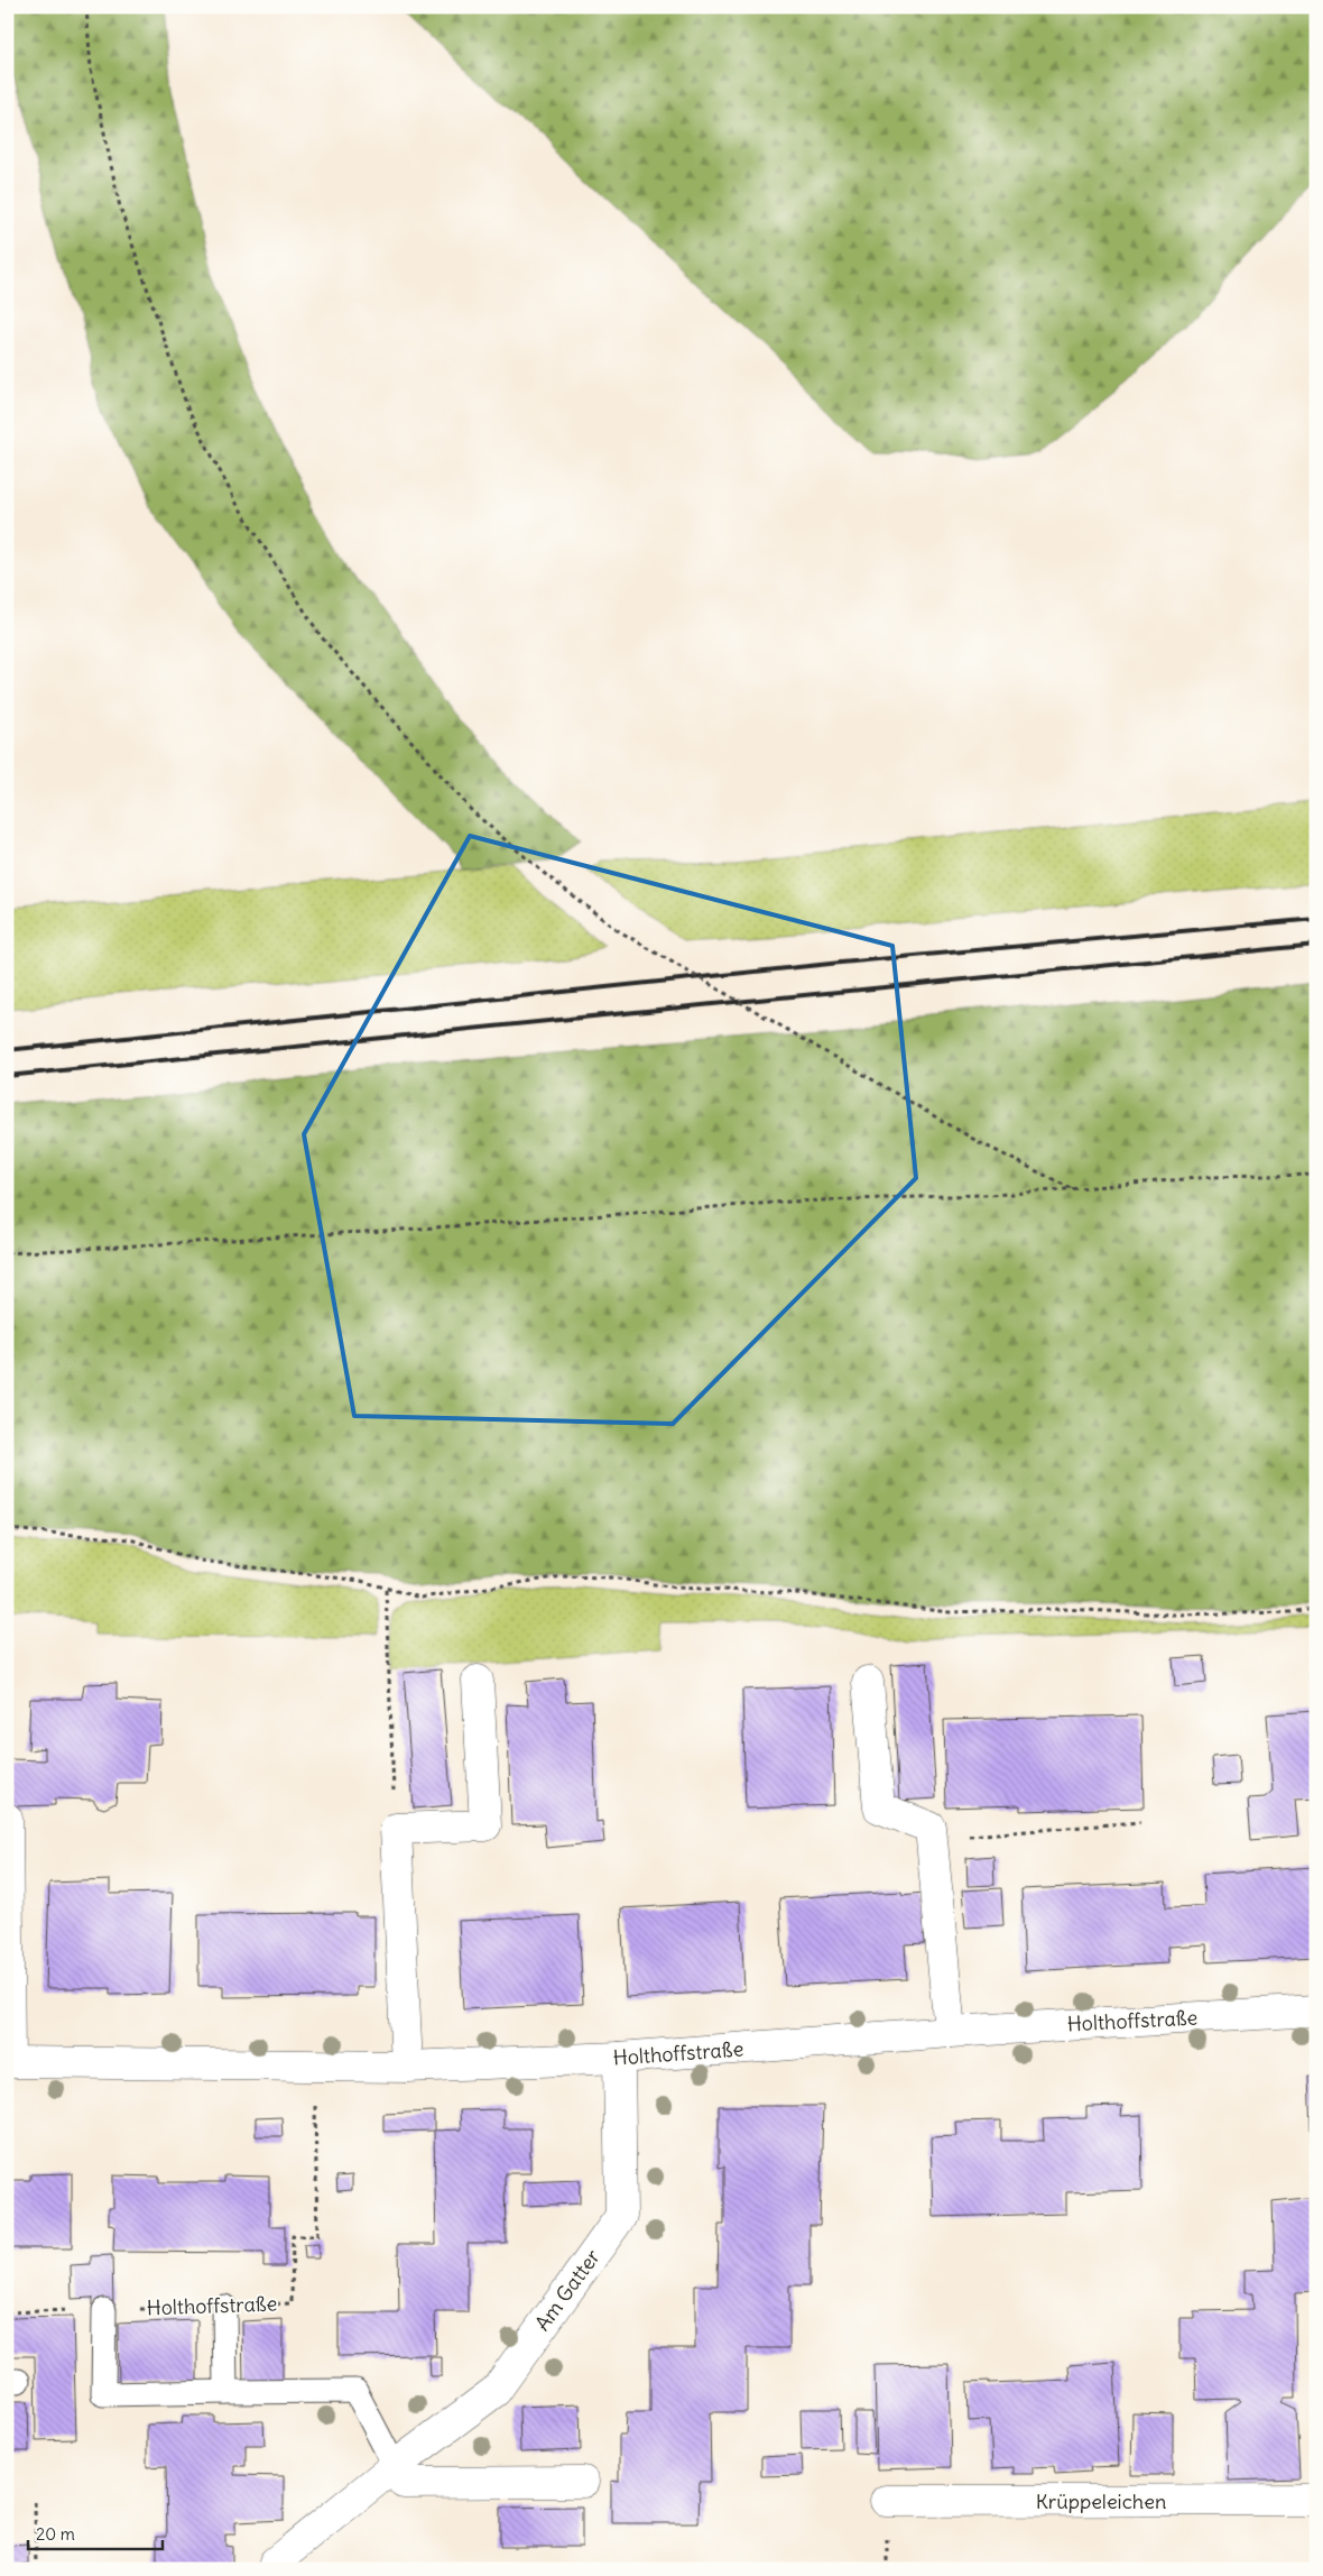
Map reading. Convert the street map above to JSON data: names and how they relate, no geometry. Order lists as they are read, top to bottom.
{
  "streets": {
    "street": ["Holthoffstraße", "Am Gatter", "Krüppeleichen"]
  },
  "crossings": [
    ["Holthoffstraße", "Am Gatter"]
  ],
  "scale_bar": "20 m"
}
